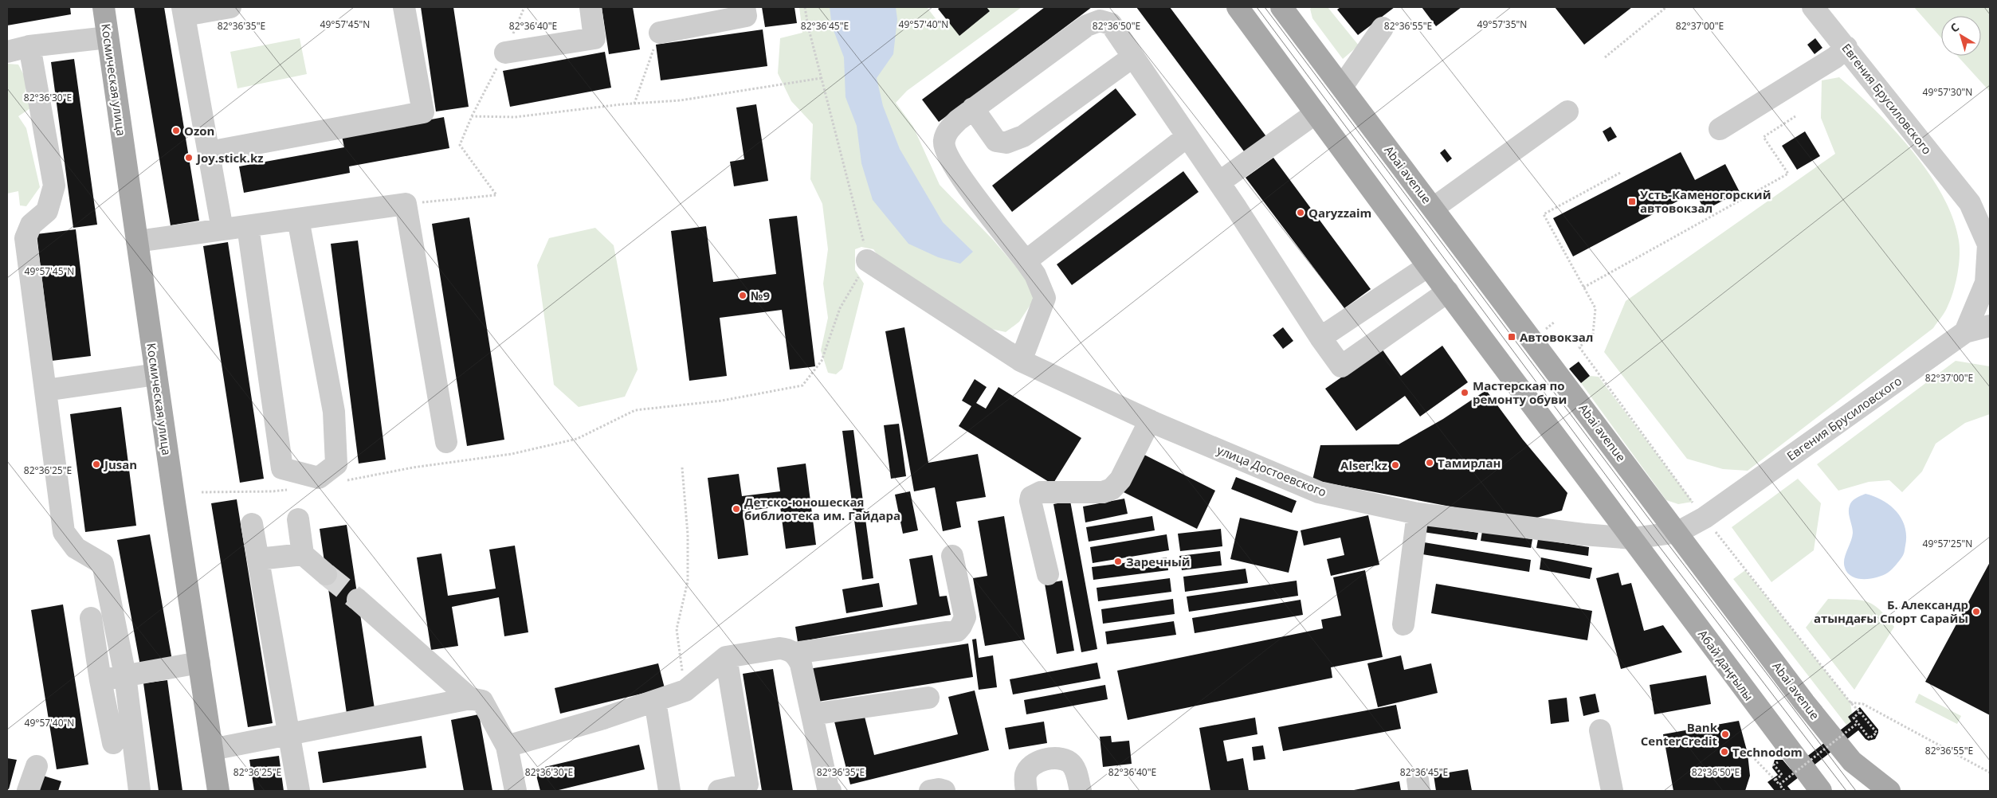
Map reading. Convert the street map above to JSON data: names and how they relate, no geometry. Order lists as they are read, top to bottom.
{
  "streets": {
    "main road": ["Космическая улица", "Abai avenue", "Абай даңғылы"],
    "street": ["Евгения Брусиловского", "улица Достоевского"]
  },
  "crossings": [
    ["Евгения Брусиловского", "Abai avenue"],
    ["Евгения Брусиловского", "улица Достоевского"],
    ["Abai avenue", "улица Достоевского"],
    ["улица Достоевского", "Абай даңғылы"]
  ],
  "places": {
    "other": [
      "Ozon",
      "Joy.stick.kz",
      "Qaryzzaim",
      "№9",
      "Мастерская по ремонту обуви",
      "Тамирлан",
      "Jusan",
      "Alser.kz",
      "Детско-юношеская библиотека им. Гайдара",
      "Заречный",
      "Б. Александр атындағы Спорт Сарайы",
      "Bank CenterCredit",
      "Technodom"
    ],
    "transit": ["Усть-Каменогорский автовокзал", "Автовокзал"]
  },
  "north": "top left",
  "coordinates": [
    "49°57'45\"N",
    "49°57'40\"N",
    "49°57'35\"N",
    "82°36'35\"E",
    "82°36'40\"E",
    "82°36'45\"E",
    "82°36'50\"E",
    "82°36'55\"E",
    "82°37'00\"E",
    "49°57'30\"N",
    "82°36'30\"E",
    "82°36'25\"E",
    "49°57'25\"N"
  ]
}
